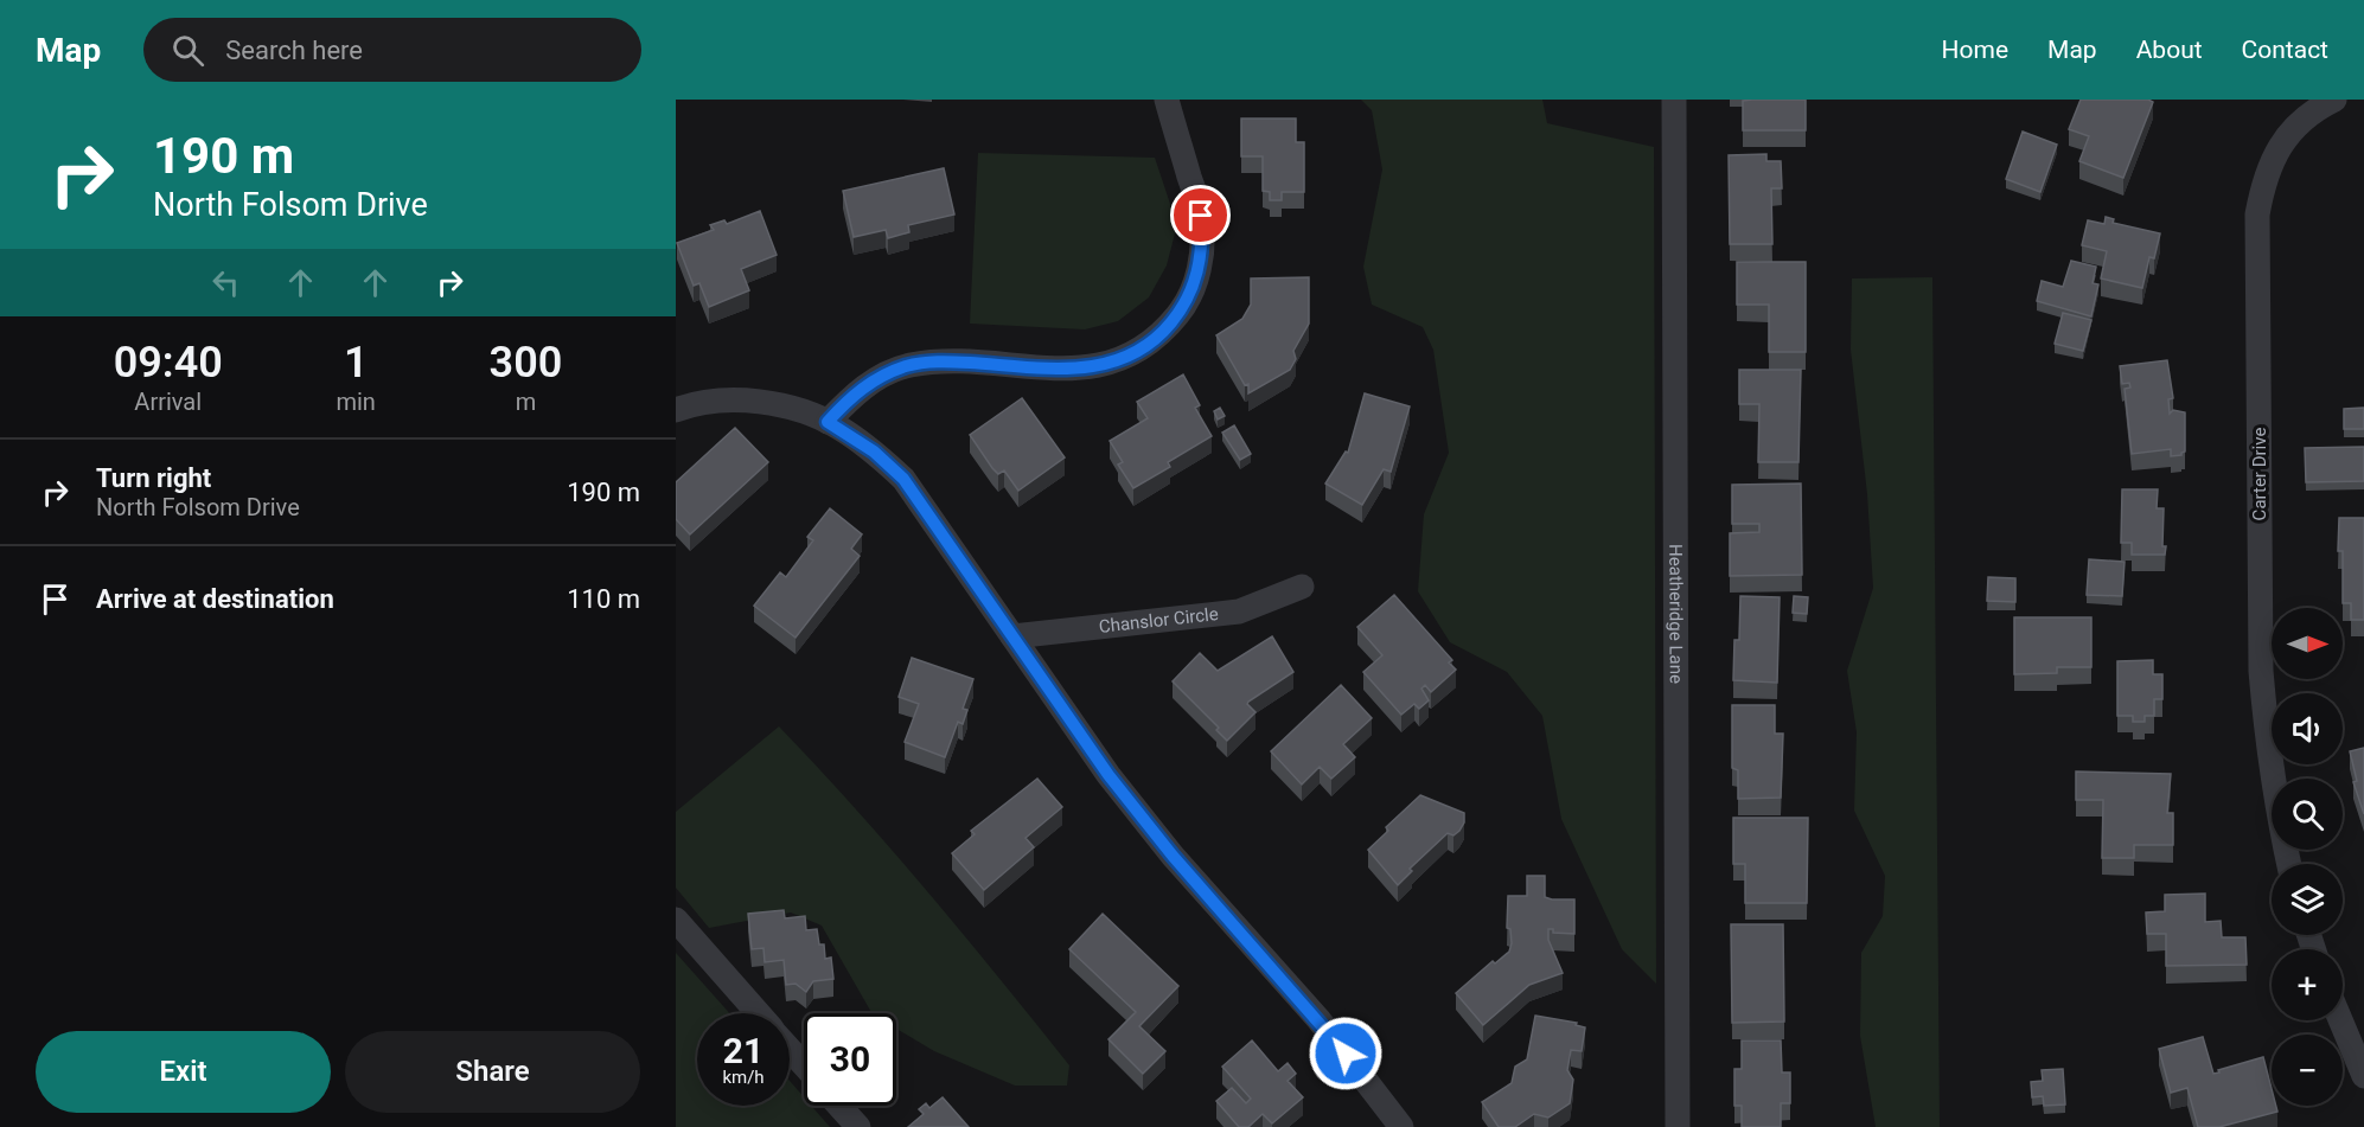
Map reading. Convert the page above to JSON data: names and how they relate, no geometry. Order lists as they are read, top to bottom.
{
  "streets": {
    "street": ["Carter Drive", "Heatheridge Lane", "Chanslor Circle"]
  },
  "north": "right",
  "page": {
    "header": "Map",
    "search": "Search here",
    "nav": [
      "Home",
      "Map",
      "About",
      "Contact"
    ],
    "turn": ["190 m", "North Folsom Drive"],
    "eta": [
      "09:40",
      "Arrival",
      "1",
      "min",
      "300",
      "m"
    ],
    "list": [
      {
        "name": "Turn right",
        "note": "North Folsom Drive",
        "value": "190 m"
      },
      {
        "name": "Arrive at destination",
        "value": "110 m"
      }
    ],
    "map_buttons": ["+", "−"],
    "speed": "21 km/h",
    "limit": "30",
    "buttons": ["Exit", "Share"]
  }
}
